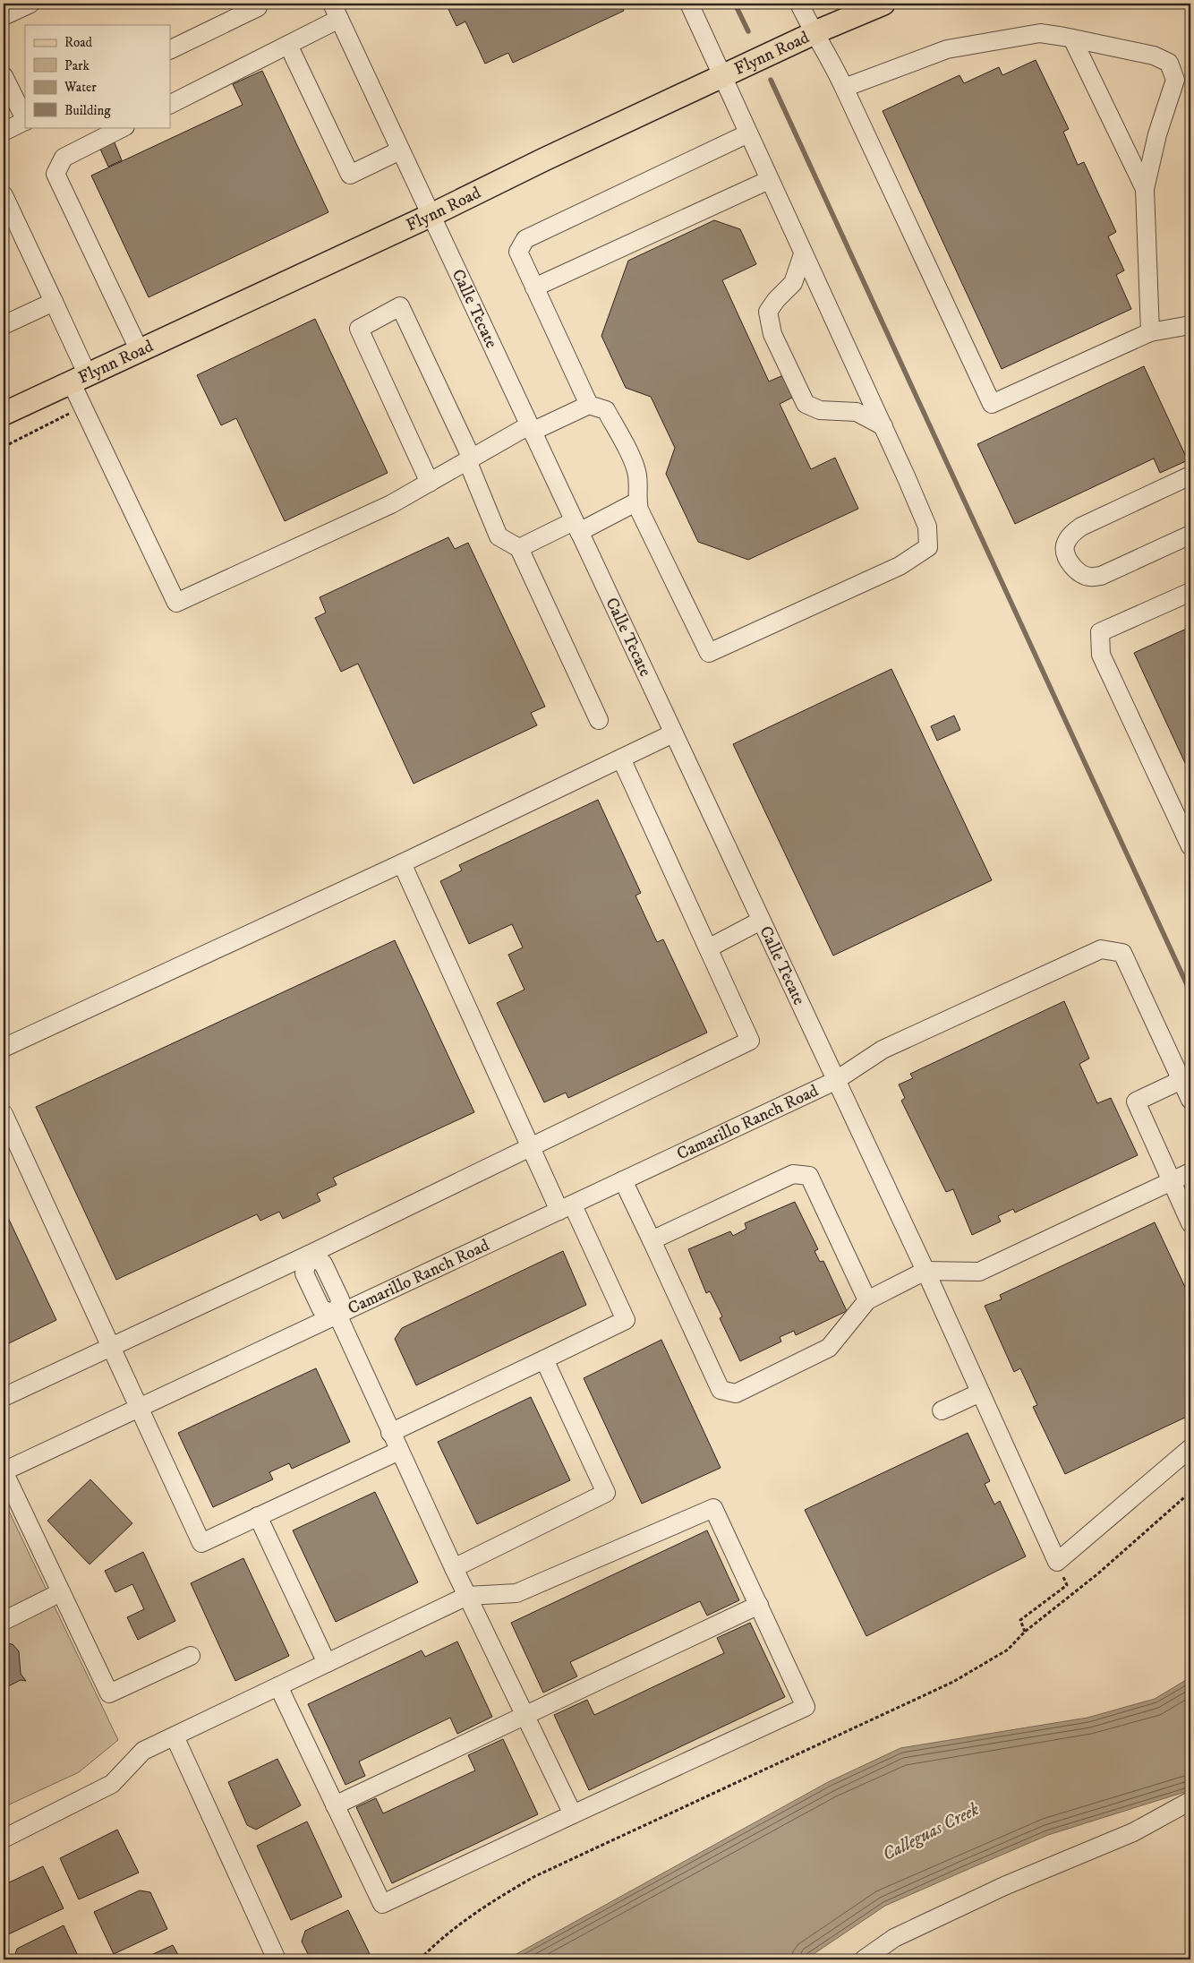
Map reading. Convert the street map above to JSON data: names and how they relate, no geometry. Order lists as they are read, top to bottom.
{
  "streets": {
    "main road": ["Flynn Road"],
    "street": ["Calle Tecate", "Camarillo Ranch Road"]
  },
  "crossings": [
    ["Flynn Road", "Calle Tecate"],
    ["Calle Tecate", "Camarillo Ranch Road"]
  ],
  "water": ["Calleguas Creek"],
  "legend": [
    "Road",
    "Park",
    "Water",
    "Building"
  ]
}
